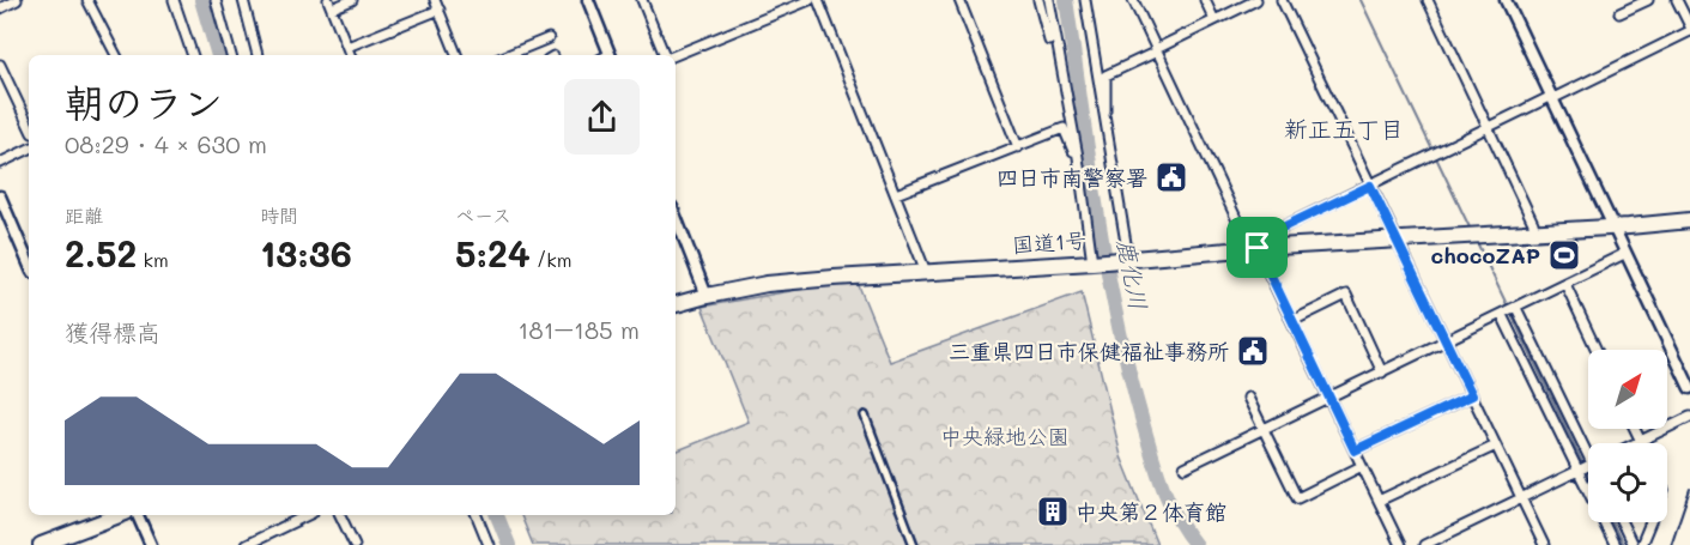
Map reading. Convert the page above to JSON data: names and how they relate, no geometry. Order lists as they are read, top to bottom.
{
  "streets": {
    "highway": ["国道1号"]
  },
  "districts": ["新正五丁目"],
  "water": ["鹿化川"],
  "parks": ["中央緑地公園"],
  "places": {
    "public building": ["四日市南警察署", "三重県四日市保健福祉事務所"],
    "sports": ["chocoZAP"],
    "building": ["中央第２体育館"]
  },
  "north": "top right",
  "page": {
    "heading": ["朝のラン", "08:29 · 4 × 630 m"],
    "stats": [
      ["距離", "2.52 km"],
      ["時間", "13:36"],
      ["ペース", "5:24 /km"]
    ],
    "chart": ["獲得標高", "181–185 m"]
  }
}
